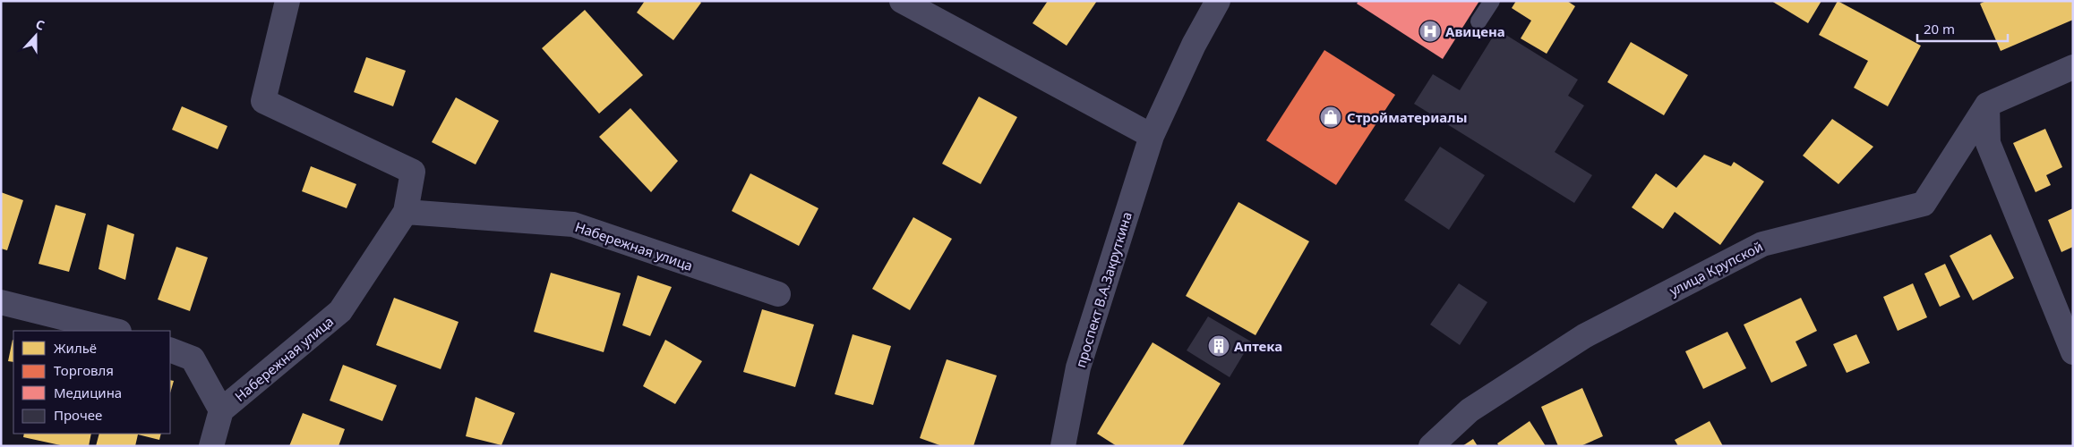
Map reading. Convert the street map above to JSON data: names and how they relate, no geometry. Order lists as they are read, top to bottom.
{
  "streets": {
    "street": ["Набережная улица", "улица Крупской", "проспект В.А.Закруткина"]
  },
  "places": {
    "hospital": ["Авицена"],
    "shop": ["Стройматериалы"],
    "building": ["Аптека"]
  },
  "legend": [
    "Жильё",
    "Торговля",
    "Медицина",
    "Прочее"
  ],
  "scale_bar": "20 m",
  "north": "top"
}
